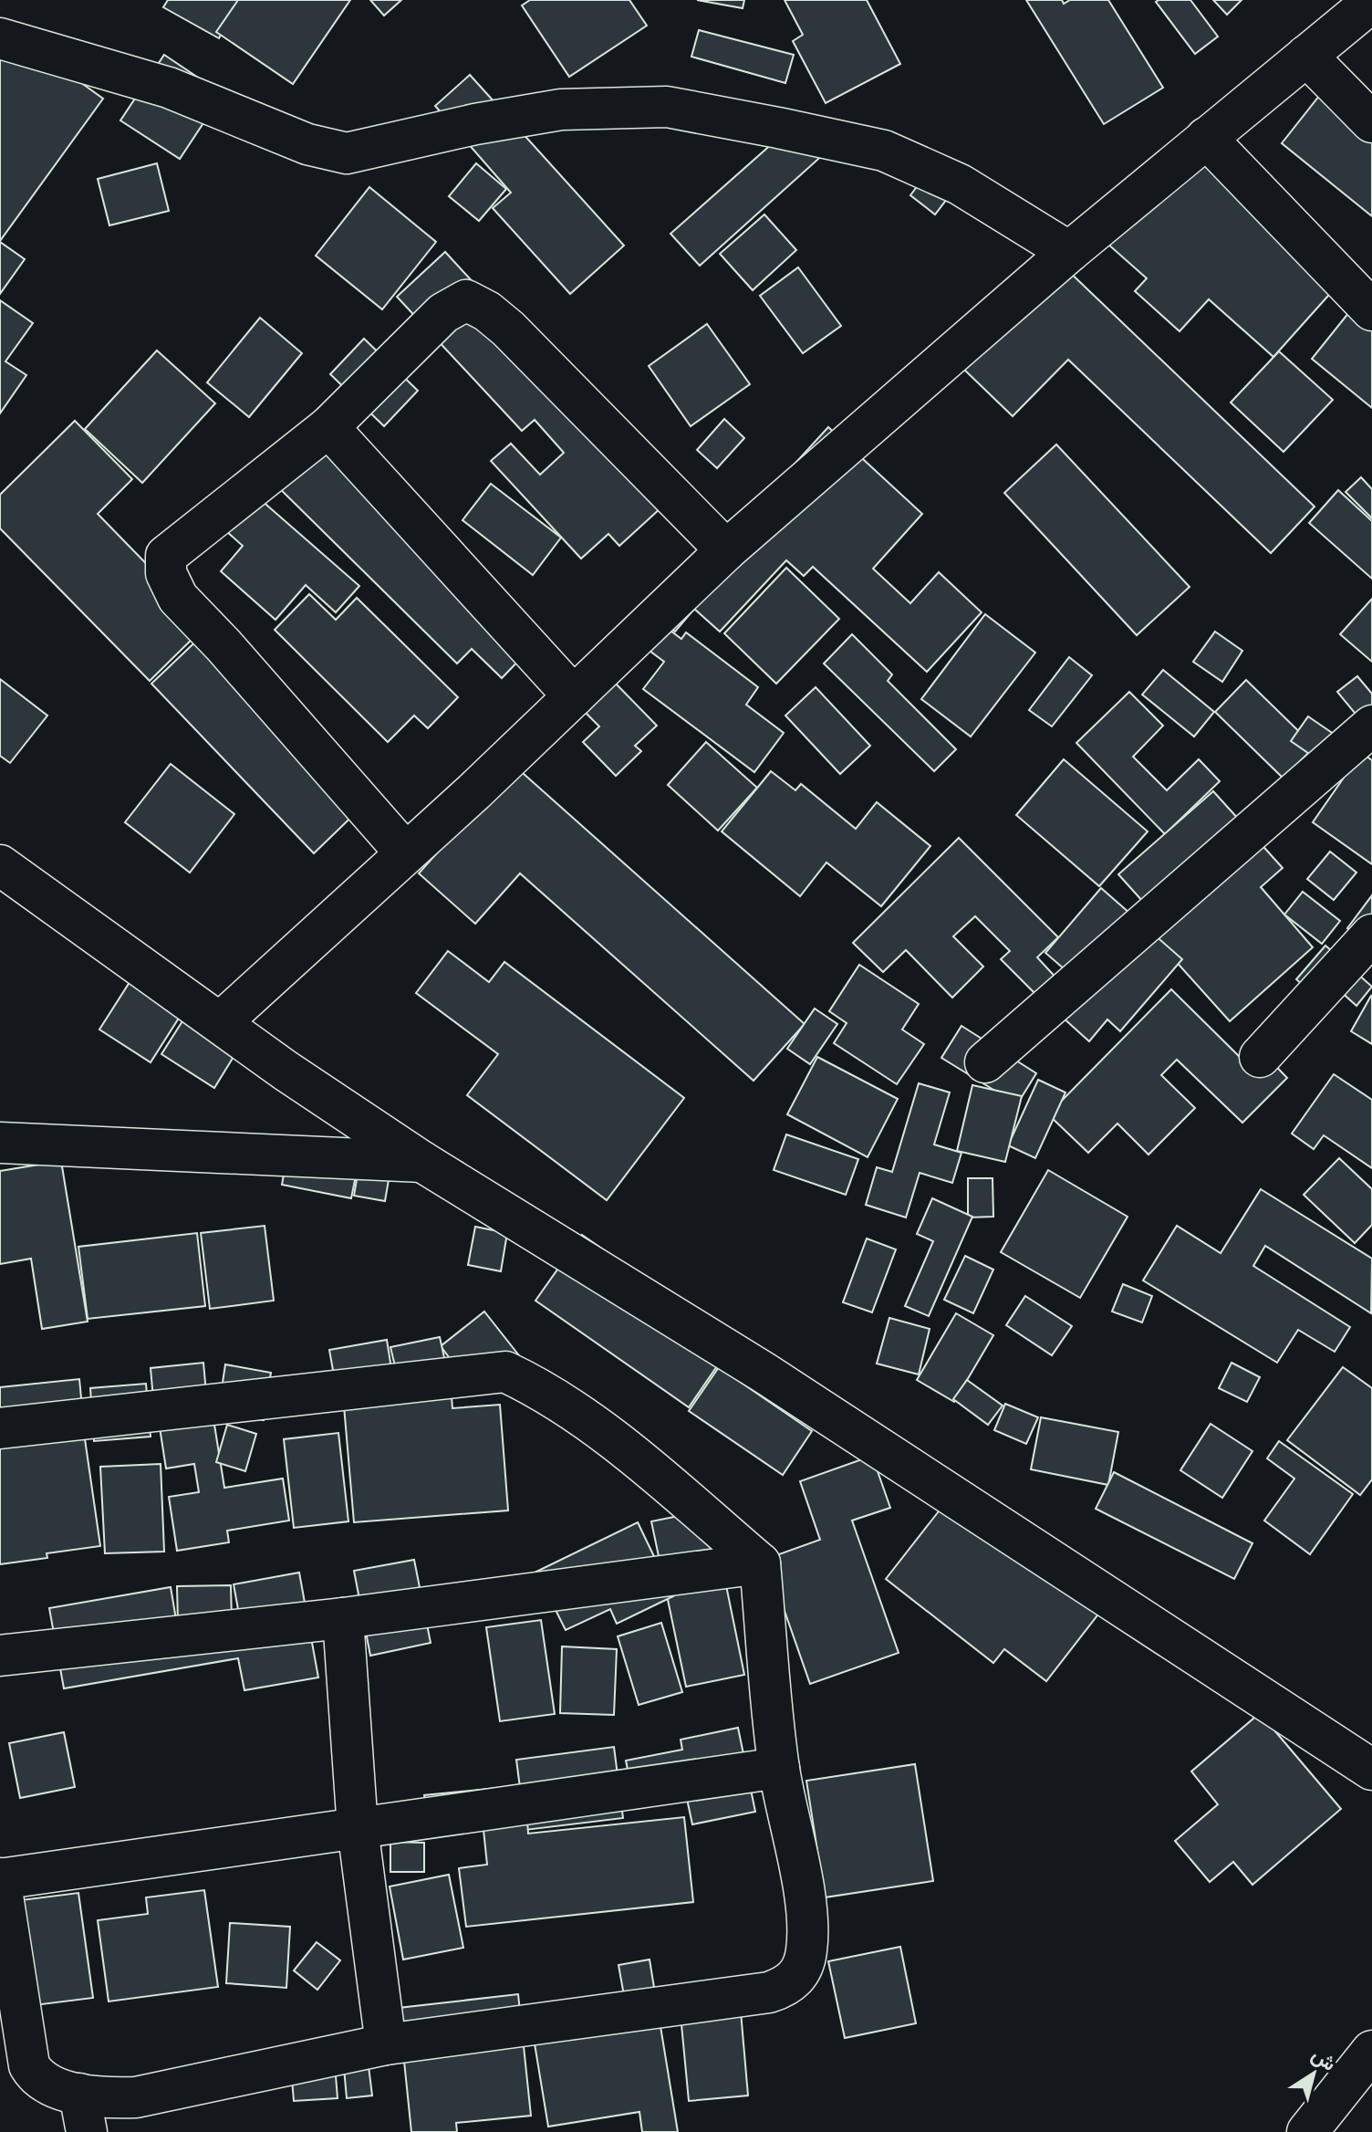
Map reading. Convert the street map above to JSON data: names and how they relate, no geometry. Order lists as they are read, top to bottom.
{
  "north": "top right"
}
